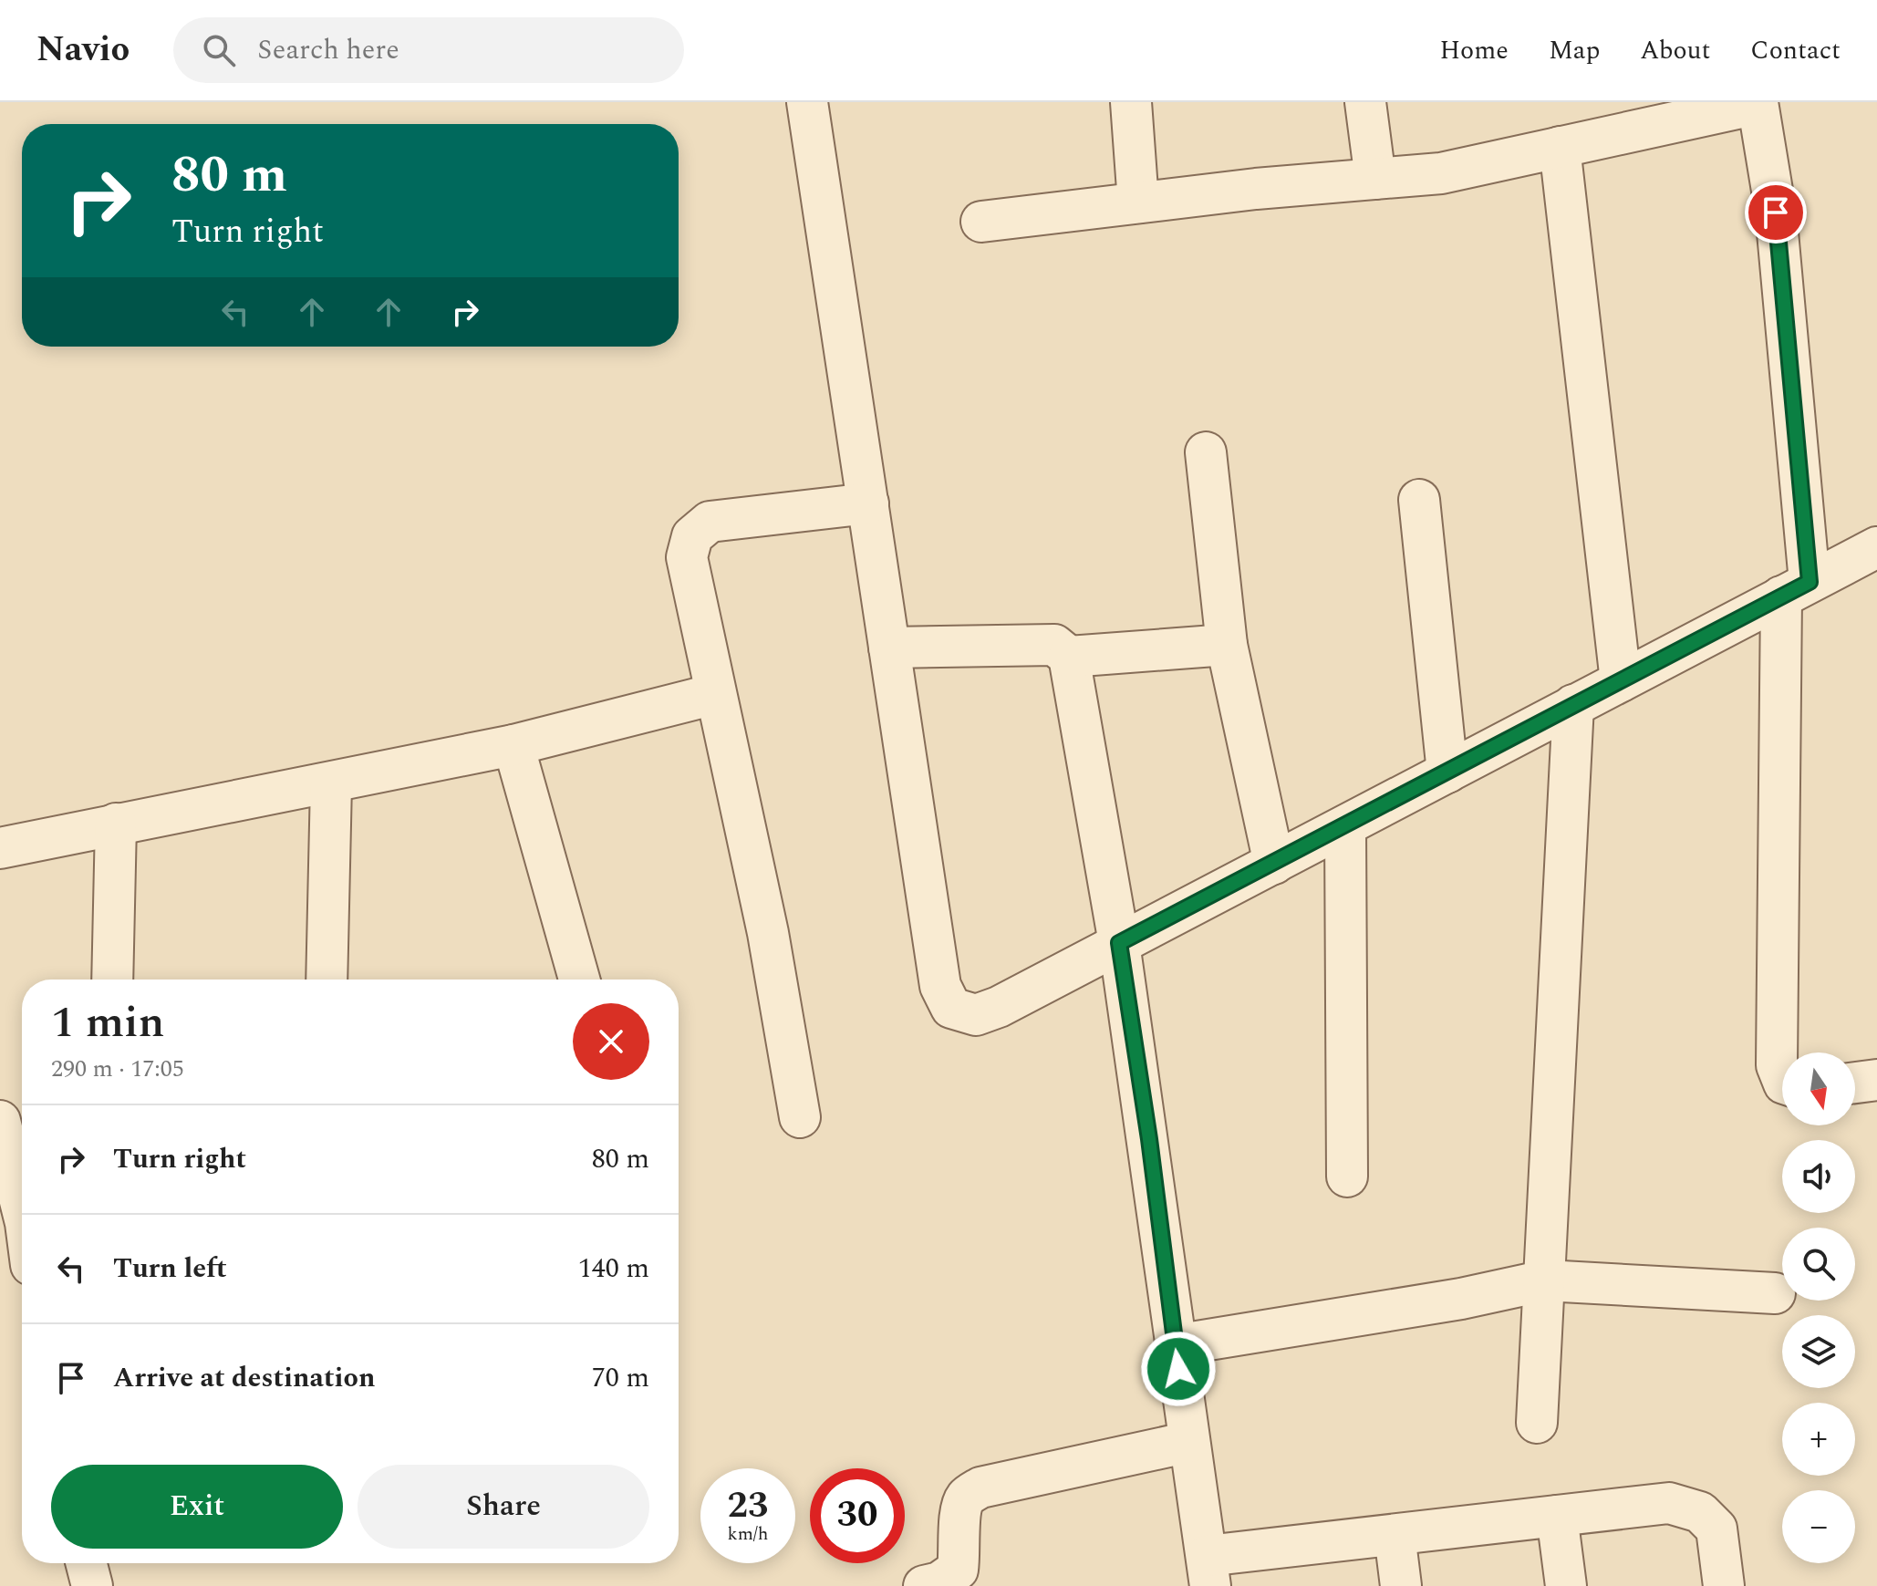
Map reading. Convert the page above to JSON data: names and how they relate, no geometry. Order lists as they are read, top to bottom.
{
  "north": "bottom",
  "page": {
    "header": "Navio",
    "search": "Search here",
    "nav": [
      "Home",
      "Map",
      "About",
      "Contact"
    ],
    "turn": ["80 m", "Turn right"],
    "heading": ["1 min", "290 m · 17:05"],
    "map_buttons": ["+", "−"],
    "list": [
      {
        "name": "Turn right",
        "value": "80 m"
      },
      {
        "name": "Turn left",
        "value": "140 m"
      },
      {
        "name": "Arrive at destination",
        "value": "70 m"
      }
    ],
    "buttons": ["Exit", "Share"],
    "speed": "23 km/h",
    "limit": "30"
  }
}
